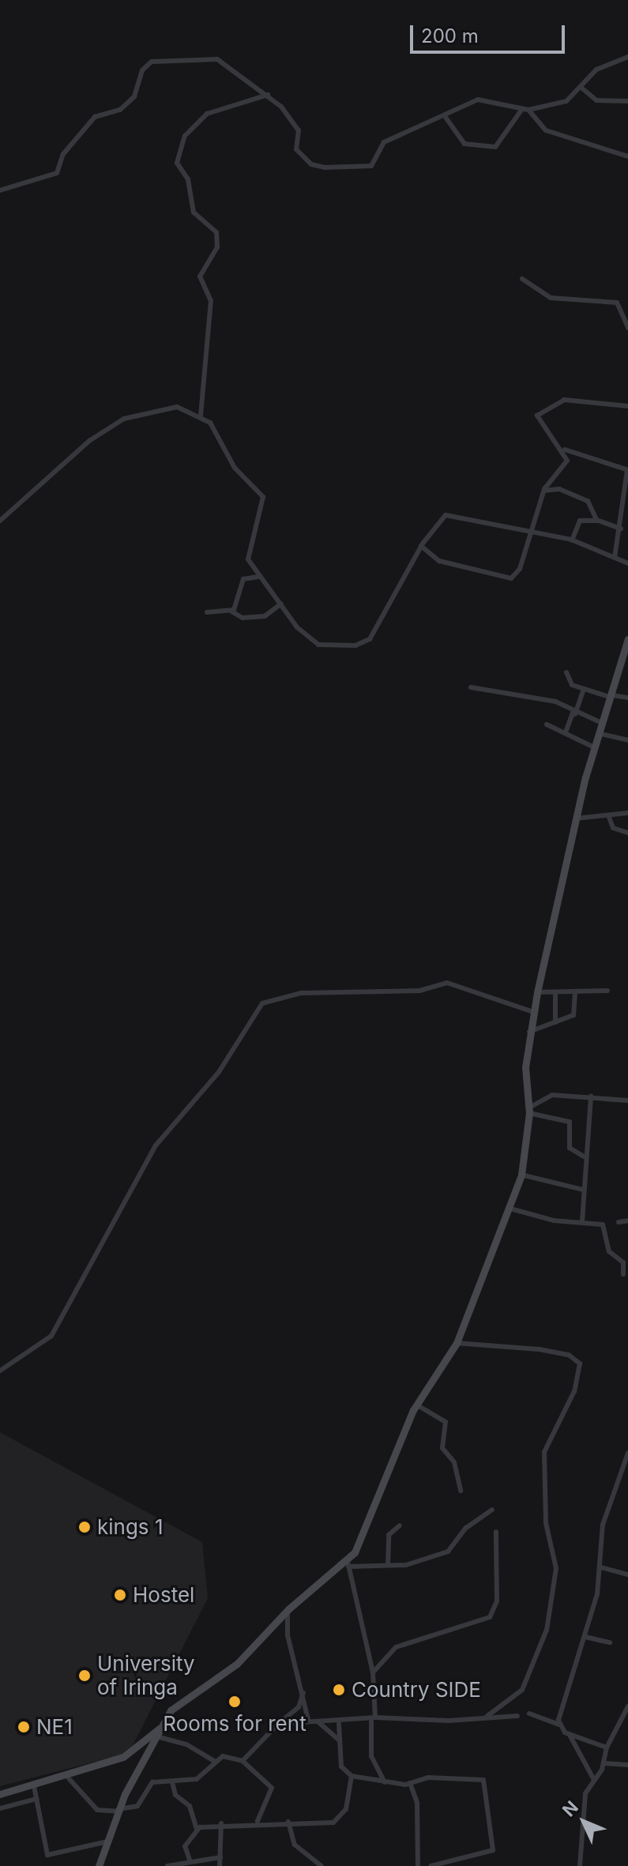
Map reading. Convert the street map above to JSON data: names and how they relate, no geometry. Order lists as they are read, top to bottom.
{
  "places": [
    "kings 1",
    "Hostel",
    "University of Iringa",
    "Country SIDE",
    "Rooms for rent",
    "NE1"
  ],
  "scale_bar": "200 m",
  "north": "top left"
}
